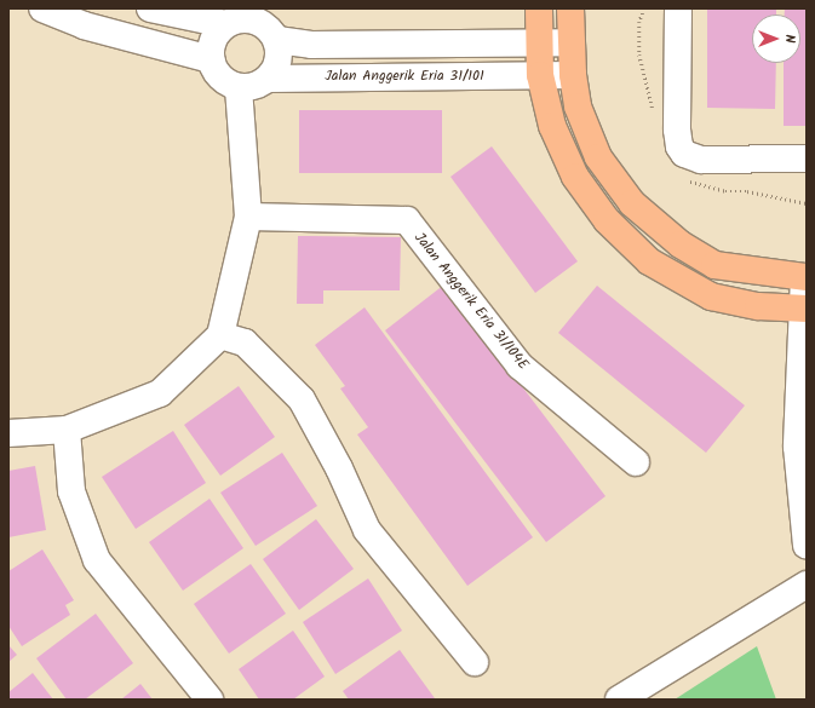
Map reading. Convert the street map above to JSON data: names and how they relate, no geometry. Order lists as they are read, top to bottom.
{
  "streets": {
    "street": ["Jalan Anggerik Eria 31/101", "Jalan Anggerik Eria 31/104E"]
  },
  "north": "right"
}
